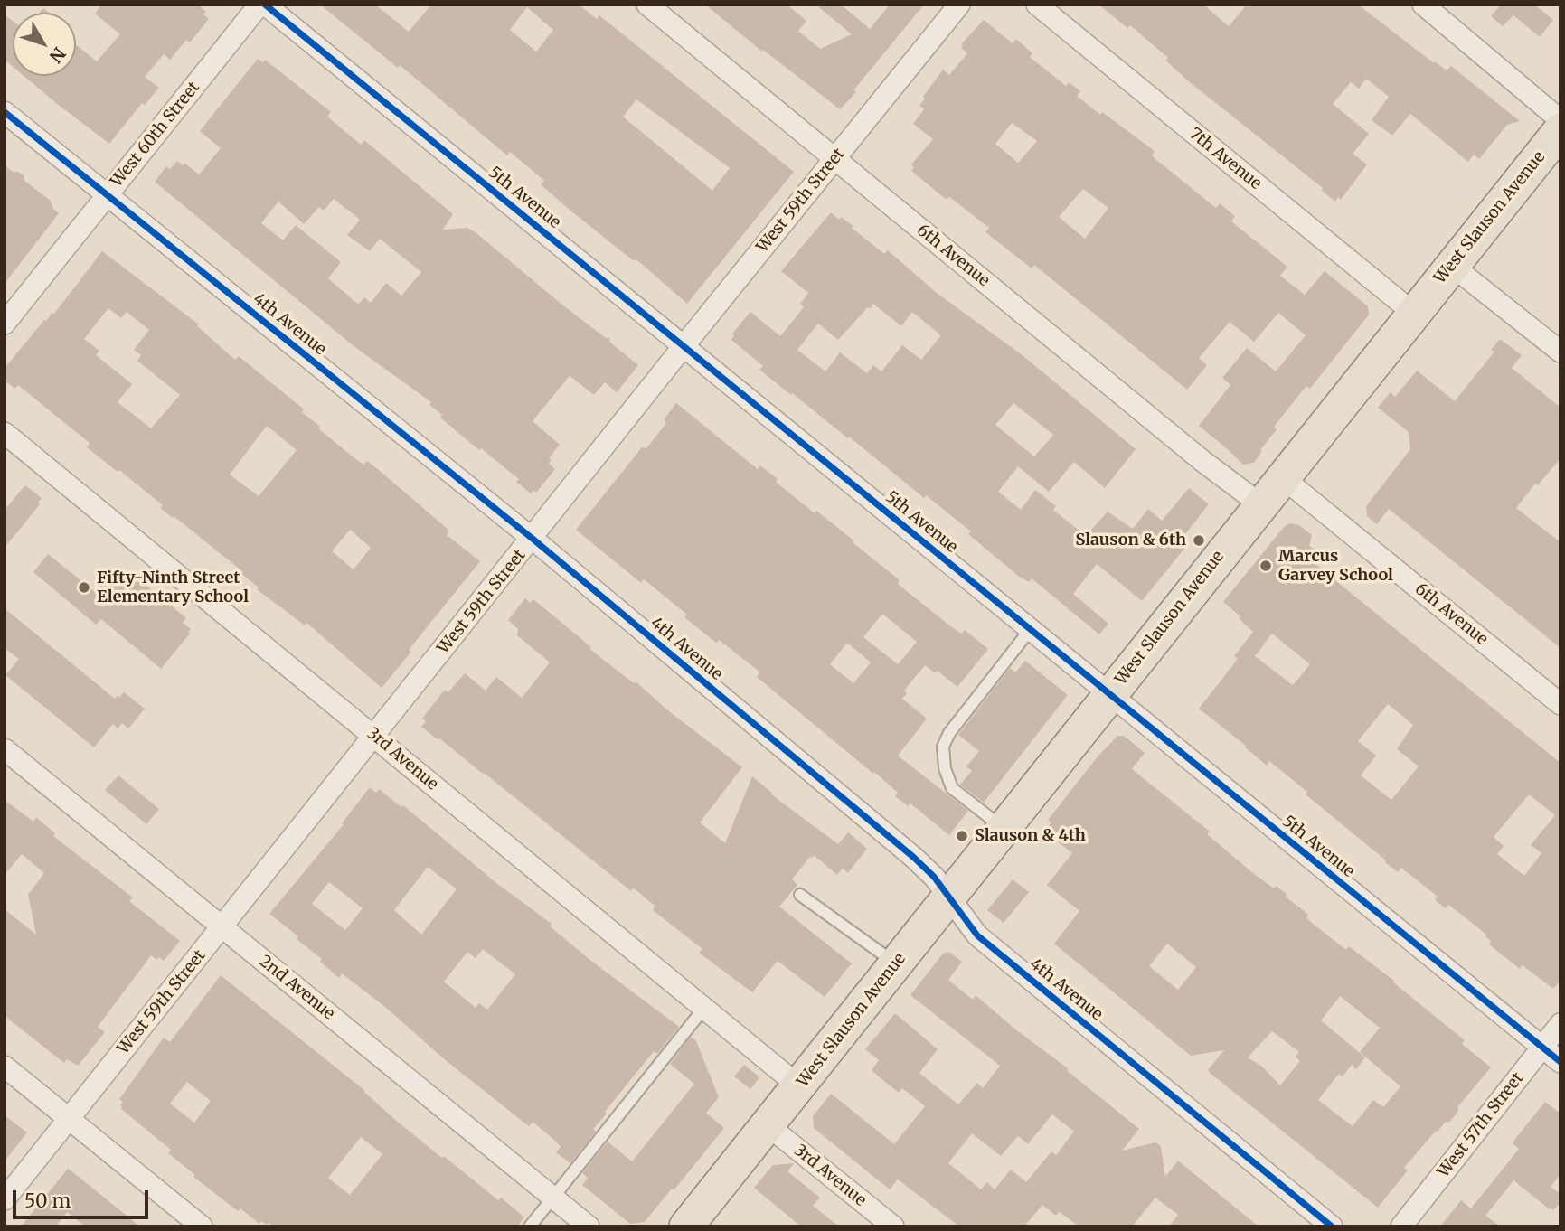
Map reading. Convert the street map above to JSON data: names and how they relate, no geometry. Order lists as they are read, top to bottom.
{
  "streets": {
    "main road": ["West Slauson Avenue"],
    "street": [
      "West 60th Street",
      "7th Avenue",
      "5th Avenue",
      "West 59th Street",
      "6th Avenue",
      "4th Avenue",
      "3rd Avenue",
      "2nd Avenue",
      "West 57th Street"
    ]
  },
  "crossings": [
    ["West 60th Street", "4th Avenue"],
    ["7th Avenue", "West Slauson Avenue"],
    ["5th Avenue", "West 59th Street"],
    ["5th Avenue", "West Slauson Avenue"],
    ["5th Avenue", "West 57th Street"],
    ["West 59th Street", "6th Avenue"],
    ["West 59th Street", "4th Avenue"],
    ["West 59th Street", "3rd Avenue"],
    ["West 59th Street", "2nd Avenue"],
    ["West Slauson Avenue", "6th Avenue"],
    ["West Slauson Avenue", "4th Avenue"],
    ["West Slauson Avenue", "3rd Avenue"]
  ],
  "places": [
    "Slauson & 6th",
    "Marcus Garvey School",
    "Fifty-Ninth Street Elementary School",
    "Slauson & 4th"
  ],
  "scale_bar": "50 m",
  "north": "bottom right"
}
